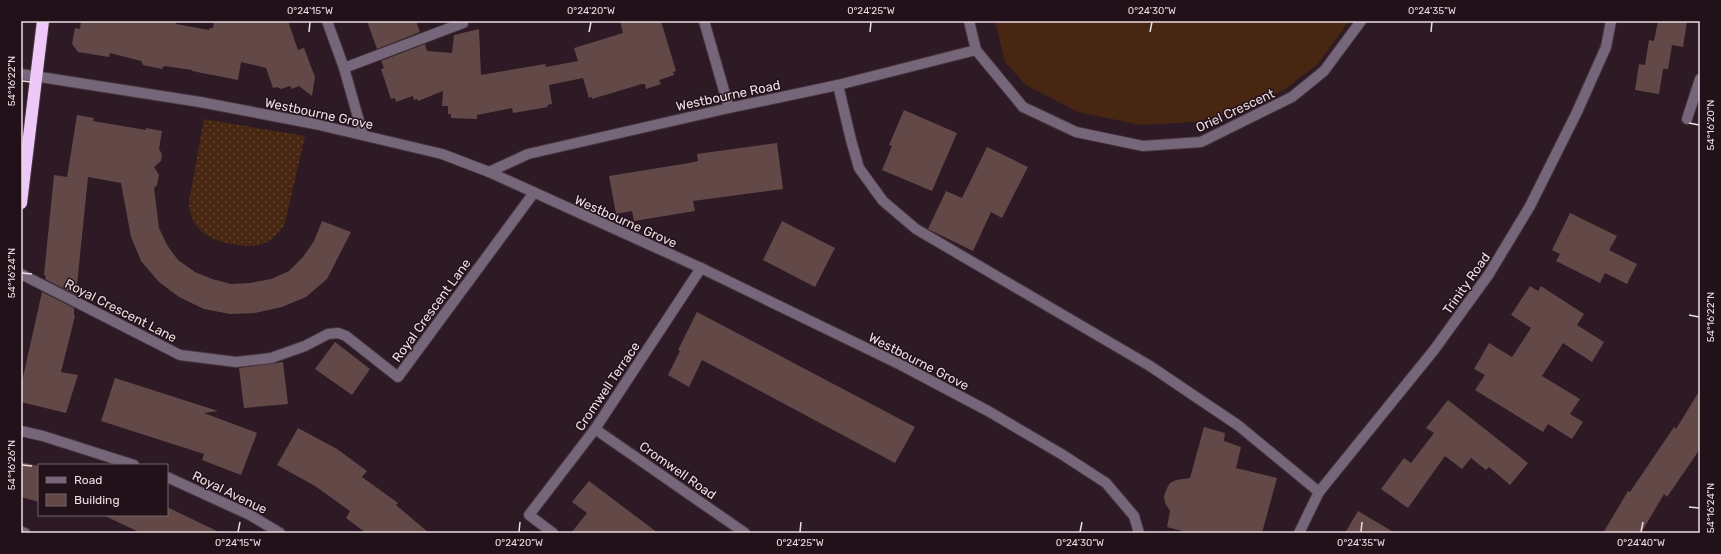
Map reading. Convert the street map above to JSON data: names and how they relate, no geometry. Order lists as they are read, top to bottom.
{
  "streets": {
    "street": [
      "Westbourne Road",
      "Oriel Crescent",
      "Westbourne Grove",
      "Trinity Road",
      "Royal Crescent Lane",
      "Cromwell Terrace",
      "Cromwell Road",
      "Royal Avenue"
    ]
  },
  "crossings": [
    ["Westbourne Road", "Oriel Crescent"],
    ["Westbourne Road", "Westbourne Grove"],
    ["Westbourne Grove", "Royal Crescent Lane"],
    ["Westbourne Grove", "Cromwell Terrace"],
    ["Cromwell Terrace", "Cromwell Road"]
  ],
  "legend": ["Road", "Building"],
  "coordinates": [
    "0°24'15\"W",
    "0°24'20\"W",
    "0°24'25\"W",
    "0°24'30\"W",
    "0°24'35\"W",
    "54°16'22\"N",
    "54°16'20\"N",
    "54°16'24\"N",
    "54°16'26\"N",
    "0°24'40\"W"
  ]
}
